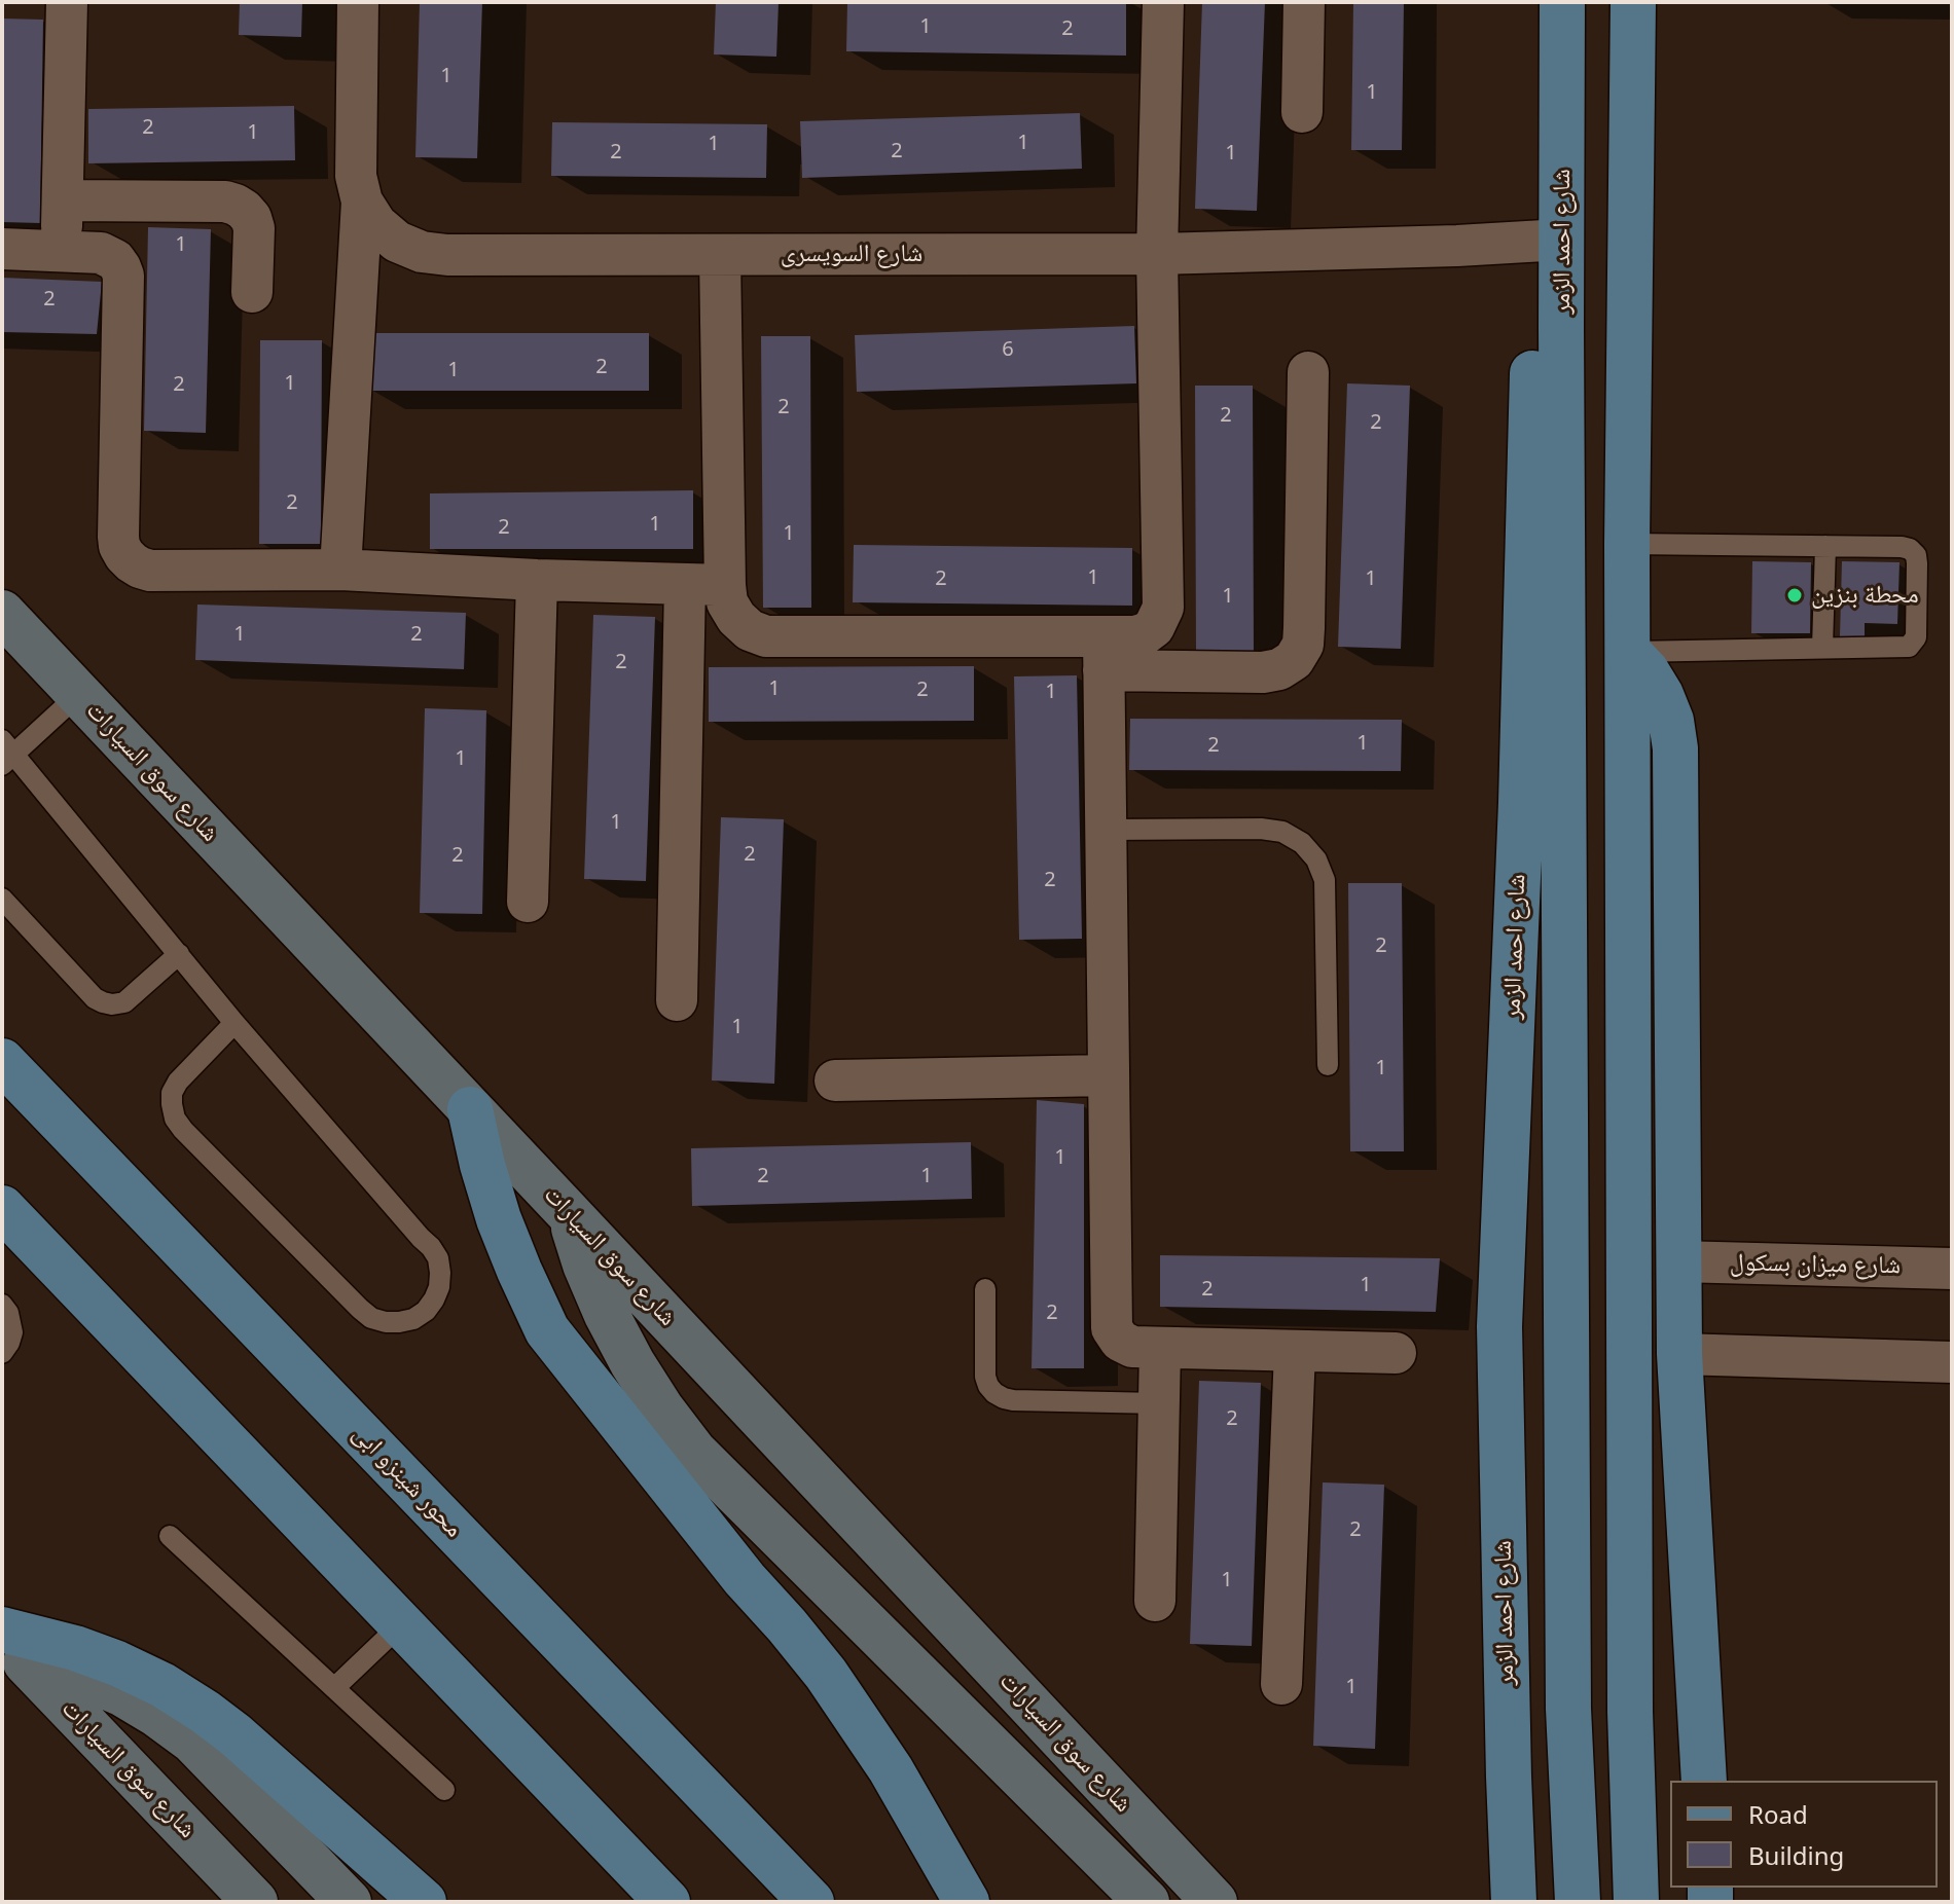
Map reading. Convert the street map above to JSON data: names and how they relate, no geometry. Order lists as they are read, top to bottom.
{
  "streets": {
    "main road": ["شارع احمد الزمر", "محور شينزو ابى"],
    "street": ["شارع السويسرى", "شارع سوق السيارات", "شارع ميزان بسكول"]
  },
  "crossings": [
    ["شارع احمد الزمر", "شارع السويسرى"]
  ],
  "places": ["محطة بنزين"],
  "house_numbers": [
    "1",
    "2",
    "1",
    "1",
    "2",
    "1",
    "1",
    "1",
    "2",
    "2",
    "1",
    "1",
    "2",
    "6",
    "2",
    "1",
    "1",
    "2",
    "2",
    "2",
    "2",
    "2",
    "1",
    "2",
    "1",
    "1",
    "2",
    "1",
    "1",
    "1",
    "2",
    "2",
    "1",
    "2",
    "1",
    "1",
    "2",
    "1",
    "1",
    "2",
    "2",
    "2",
    "2",
    "1",
    "1",
    "1",
    "2",
    "1",
    "1",
    "2",
    "2",
    "2",
    "2",
    "1",
    "1"
  ],
  "legend": ["Road", "Building"]
}
